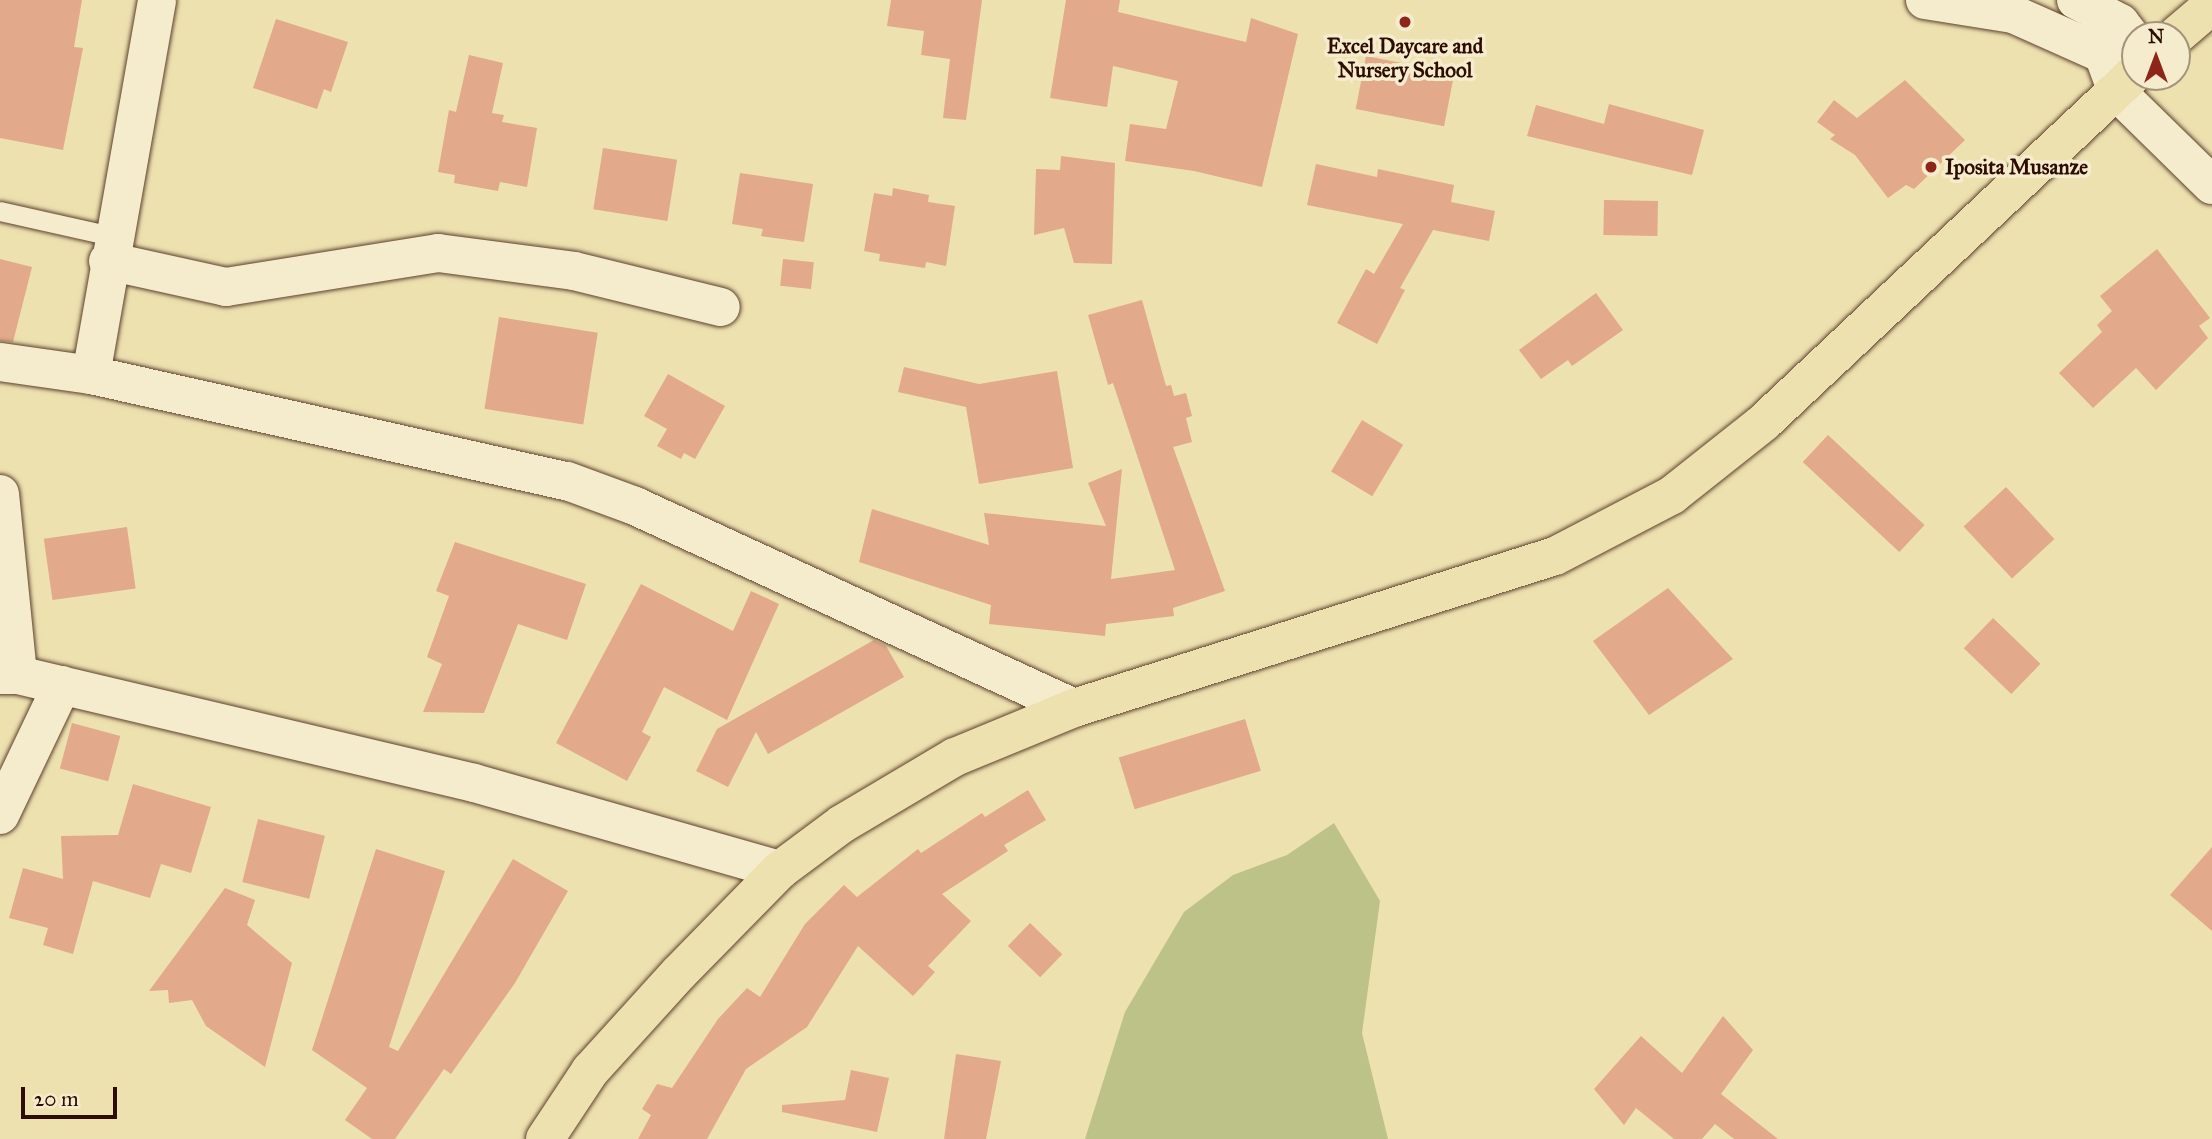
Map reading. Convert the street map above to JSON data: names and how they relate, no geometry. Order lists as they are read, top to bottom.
{
  "places": ["Excel Daycare and Nursery School", "Iposita Musanze"],
  "scale_bar": "20 m",
  "north": "top"
}
